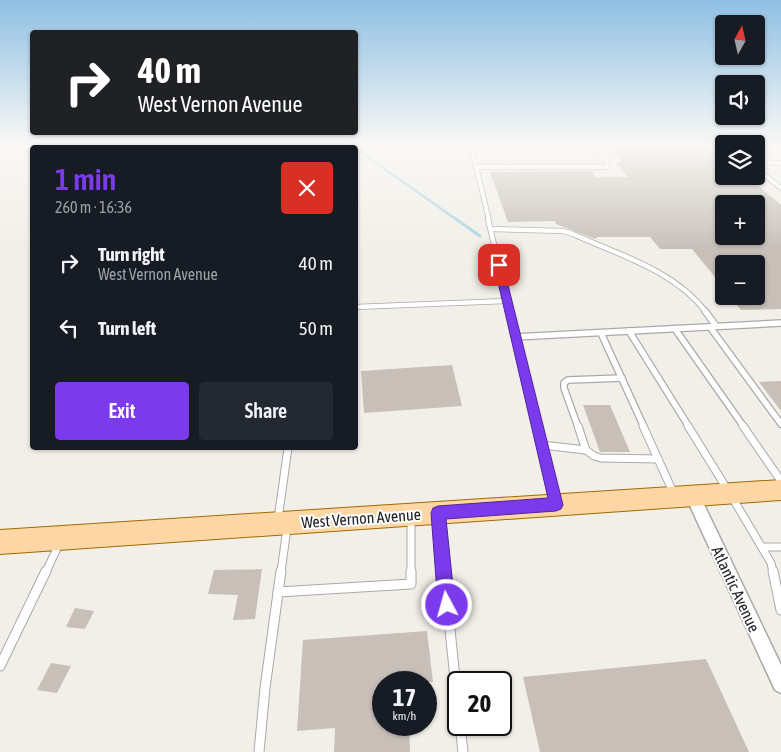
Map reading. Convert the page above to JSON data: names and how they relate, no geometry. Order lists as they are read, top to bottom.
{
  "streets": {
    "main road": ["West Vernon Avenue"],
    "street": ["Atlantic Avenue"]
  },
  "crossings": [
    ["West Vernon Avenue", "Atlantic Avenue"]
  ],
  "north": "top",
  "page": {
    "map_buttons": ["+", "−"],
    "turn": ["40 m", "West Vernon Avenue"],
    "heading": ["1 min", "260 m · 16:36"],
    "list": [
      {
        "name": "Turn right",
        "note": "West Vernon Avenue",
        "value": "40 m"
      },
      {
        "name": "Turn left",
        "value": "50 m"
      }
    ],
    "buttons": ["Exit", "Share"],
    "speed": "17 km/h",
    "limit": "20"
  }
}
